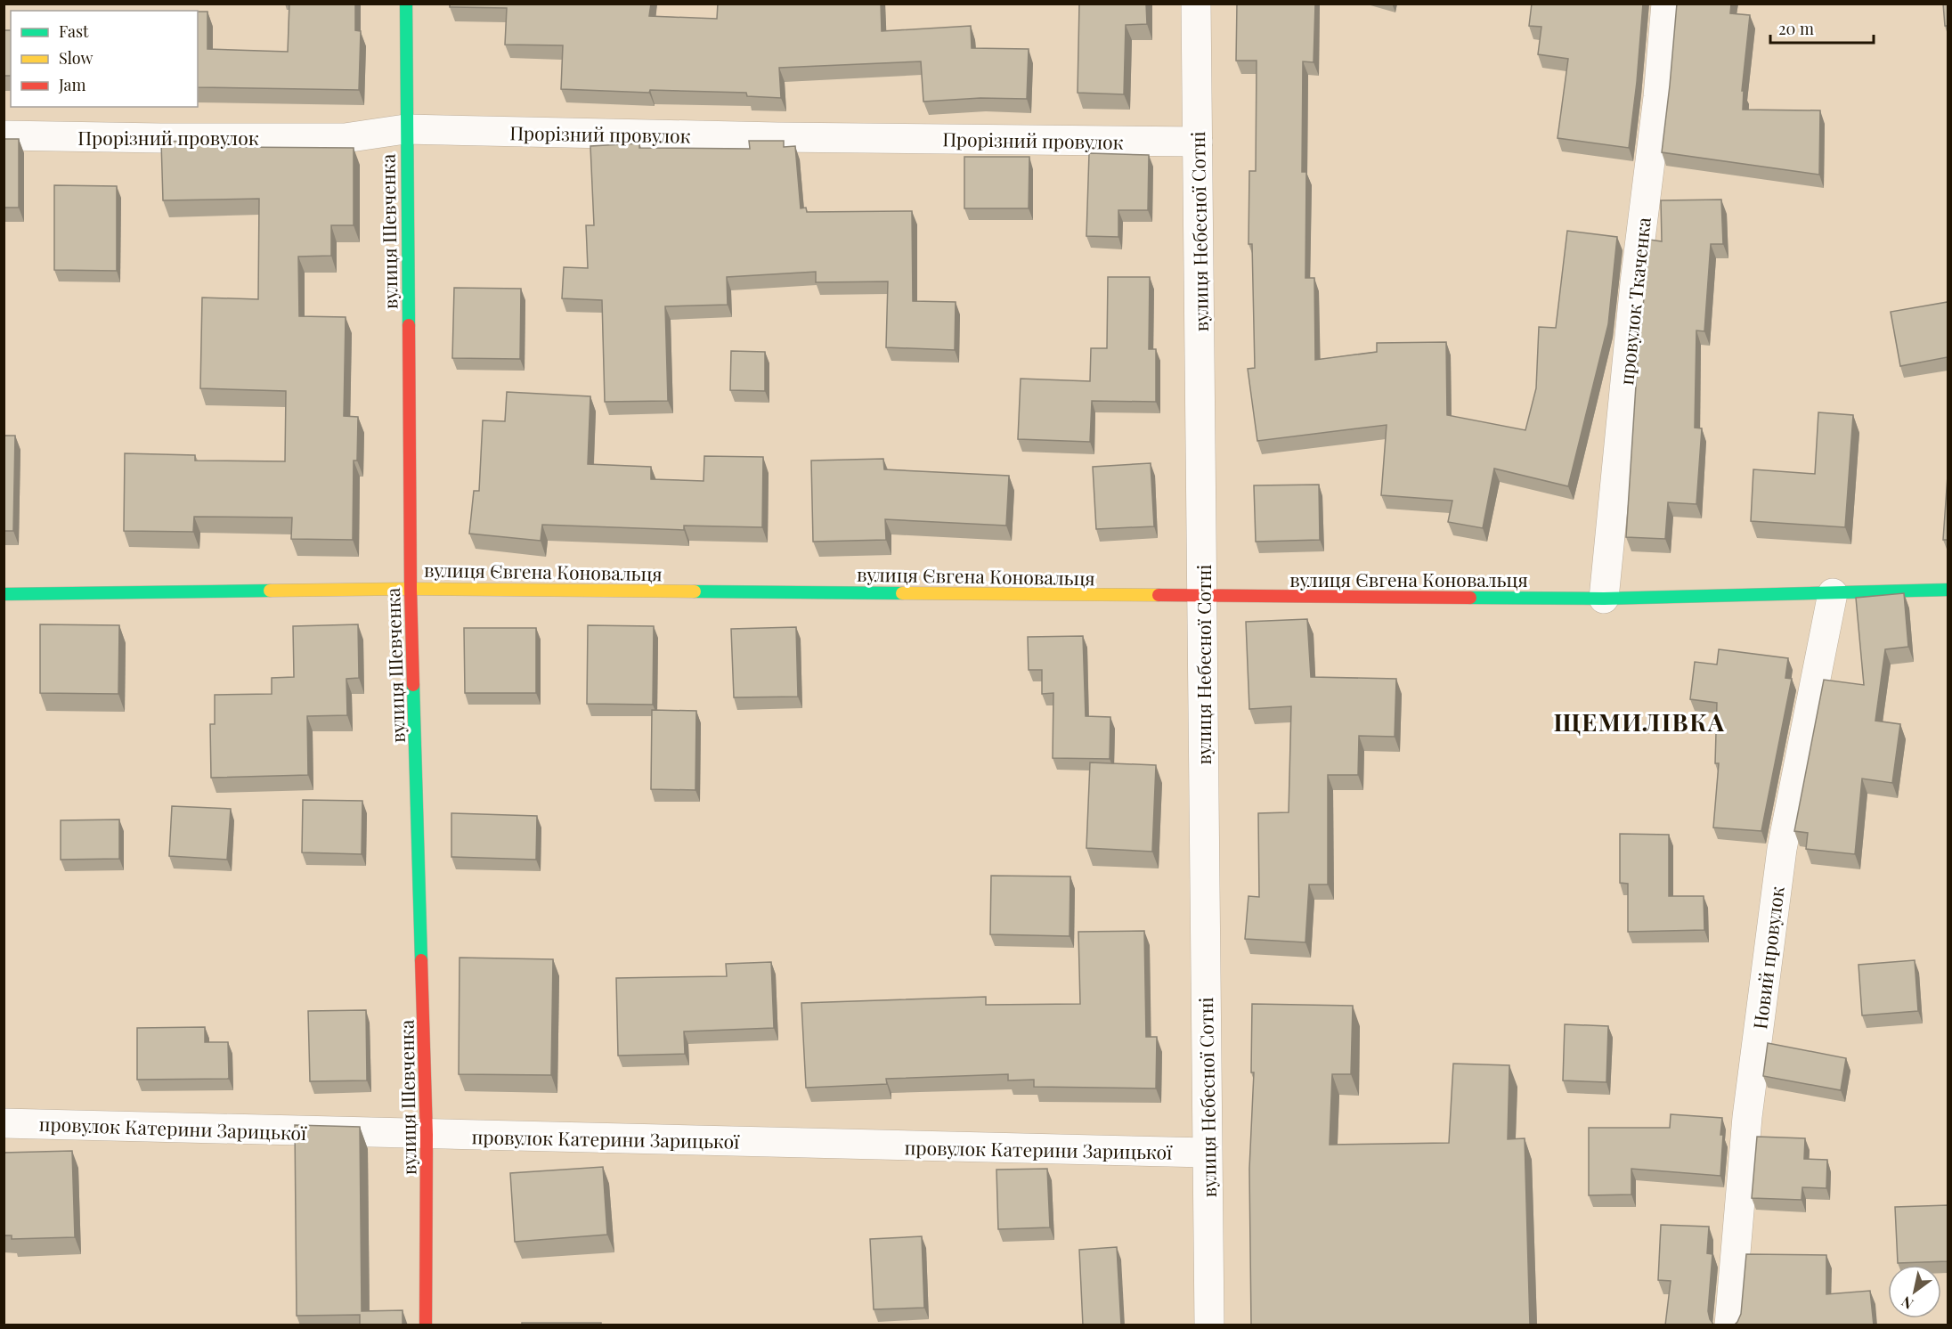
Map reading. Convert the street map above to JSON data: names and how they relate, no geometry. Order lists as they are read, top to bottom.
{
  "streets": {
    "street": [
      "Прорізний провулок",
      "вулиця Шевченка",
      "вулиця Небесної Сотні",
      "провулок Ткаченка",
      "вулиця Євгена Коновальця",
      "Новий провулок",
      "провулок Катерини Зарицької"
    ]
  },
  "crossings": [
    ["Прорізний провулок", "вулиця Шевченка"],
    ["Прорізний провулок", "вулиця Небесної Сотні"],
    ["вулиця Шевченка", "вулиця Євгена Коновальця"],
    ["вулиця Шевченка", "провулок Катерини Зарицької"],
    ["вулиця Небесної Сотні", "вулиця Євгена Коновальця"],
    ["вулиця Небесної Сотні", "провулок Катерини Зарицької"],
    ["провулок Ткаченка", "вулиця Євгена Коновальця"],
    ["вулиця Євгена Коновальця", "Новий провулок"]
  ],
  "districts": ["ЩЕМИЛІВКА"],
  "legend": ["Fast", "Slow", "Jam"],
  "scale_bar": "20 m",
  "north": "bottom left"
}
